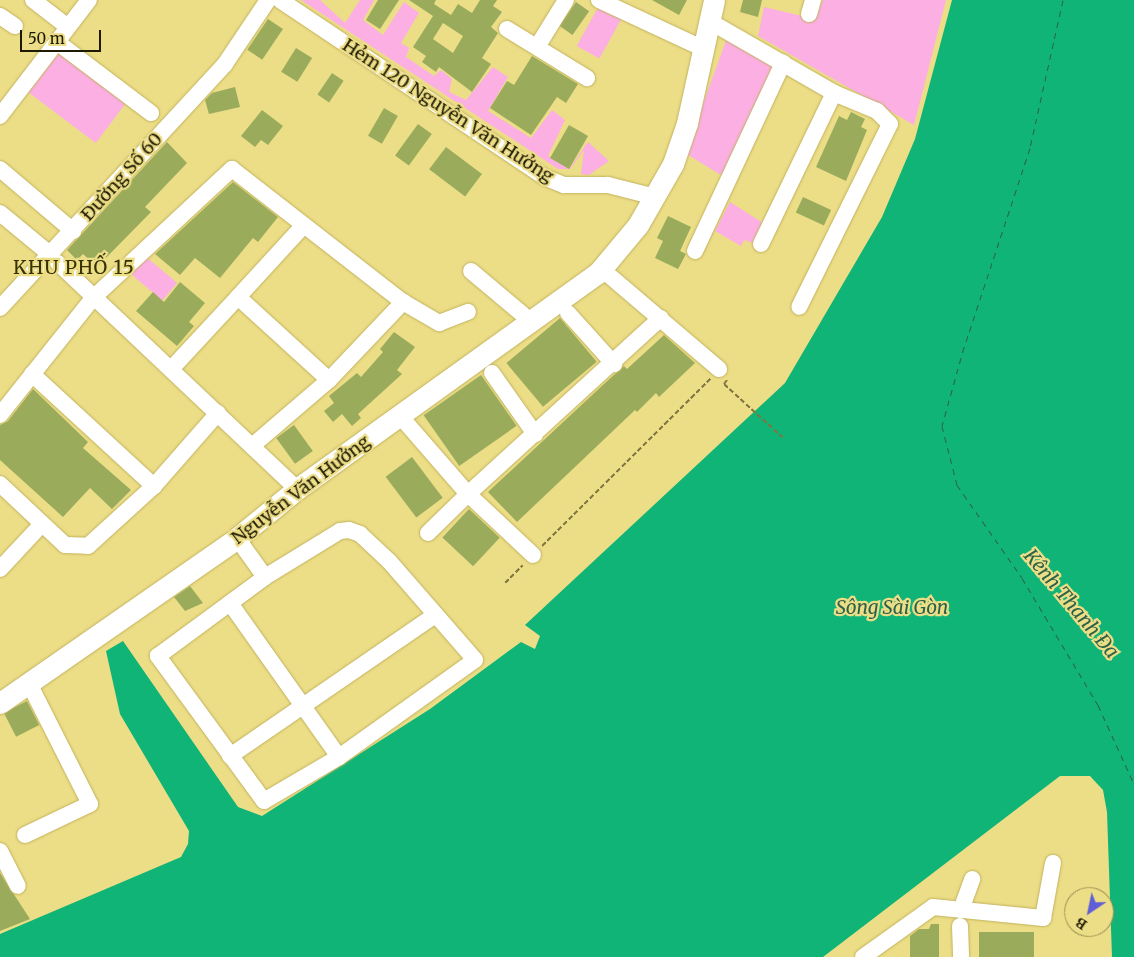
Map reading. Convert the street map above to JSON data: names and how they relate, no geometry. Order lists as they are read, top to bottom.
{
  "streets": {
    "main road": ["Nguyễn Văn Hưởng"],
    "street": ["Hẻm 120 Nguyễn Văn Hưởng", "Đường Số 60"]
  },
  "crossings": [
    ["Hẻm 120 Nguyễn Văn Hưởng", "Nguyễn Văn Hưởng"]
  ],
  "districts": ["KHU PHỐ 15"],
  "water": ["Kênh Thanh Đa", "Sông Sài Gòn"],
  "scale_bar": "50 m",
  "north": "bottom left"
}
